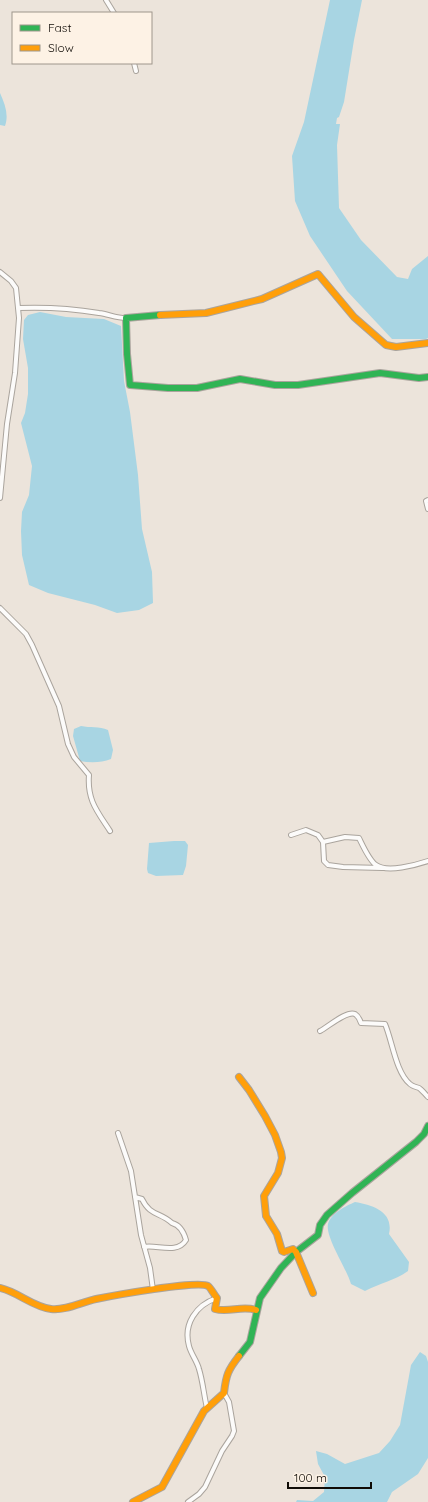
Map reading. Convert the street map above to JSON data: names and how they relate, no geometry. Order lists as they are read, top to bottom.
{
  "legend": ["Fast", "Slow"],
  "scale_bar": "100 m"
}
